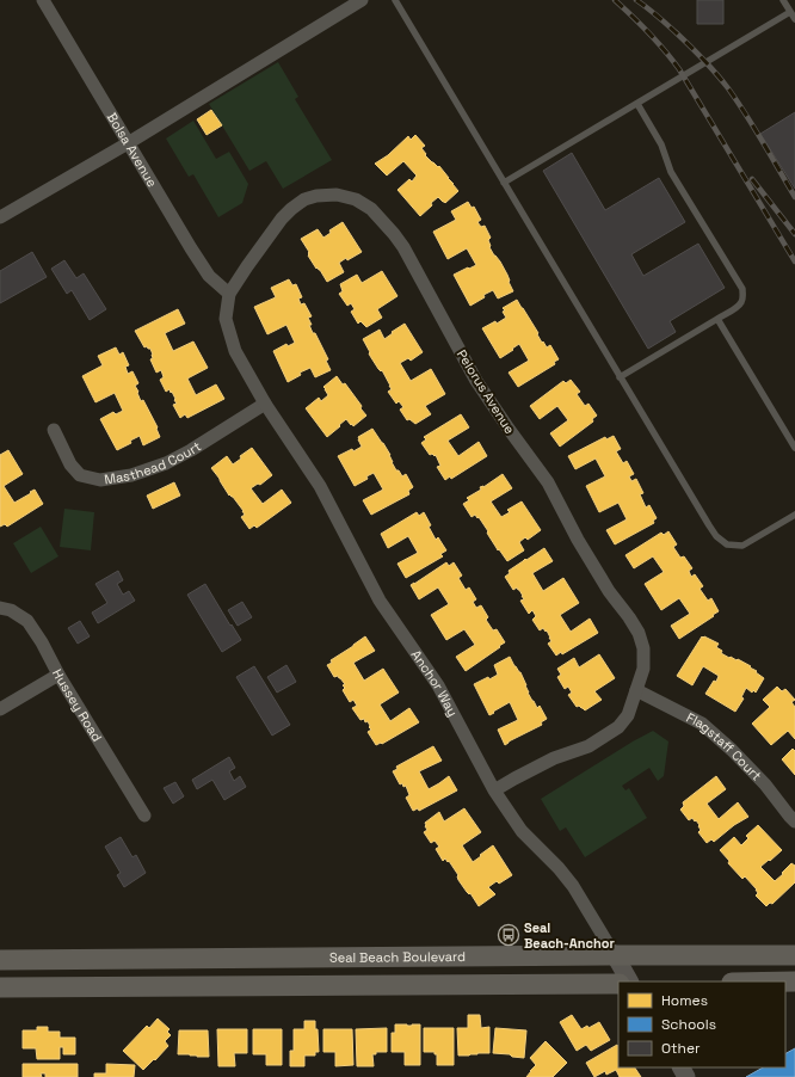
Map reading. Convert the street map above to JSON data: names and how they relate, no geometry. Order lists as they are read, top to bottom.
{
  "streets": {
    "main road": ["Seal Beach Boulevard"],
    "street": [
      "Bolsa Avenue",
      "Pelorus Avenue",
      "Masthead Court",
      "Anchor Way",
      "Hussey Road",
      "Flagstaff Court"
    ]
  },
  "crossings": [
    ["Bolsa Avenue", "Pelorus Avenue"],
    ["Pelorus Avenue", "Masthead Court"],
    ["Pelorus Avenue", "Anchor Way"],
    ["Pelorus Avenue", "Flagstaff Court"],
    ["Masthead Court", "Anchor Way"],
    ["Anchor Way", "Seal Beach Boulevard"]
  ],
  "places": {
    "bus stop": ["Seal Beach-Anchor"]
  },
  "legend": ["Homes", "Schools", "Other"]
}
